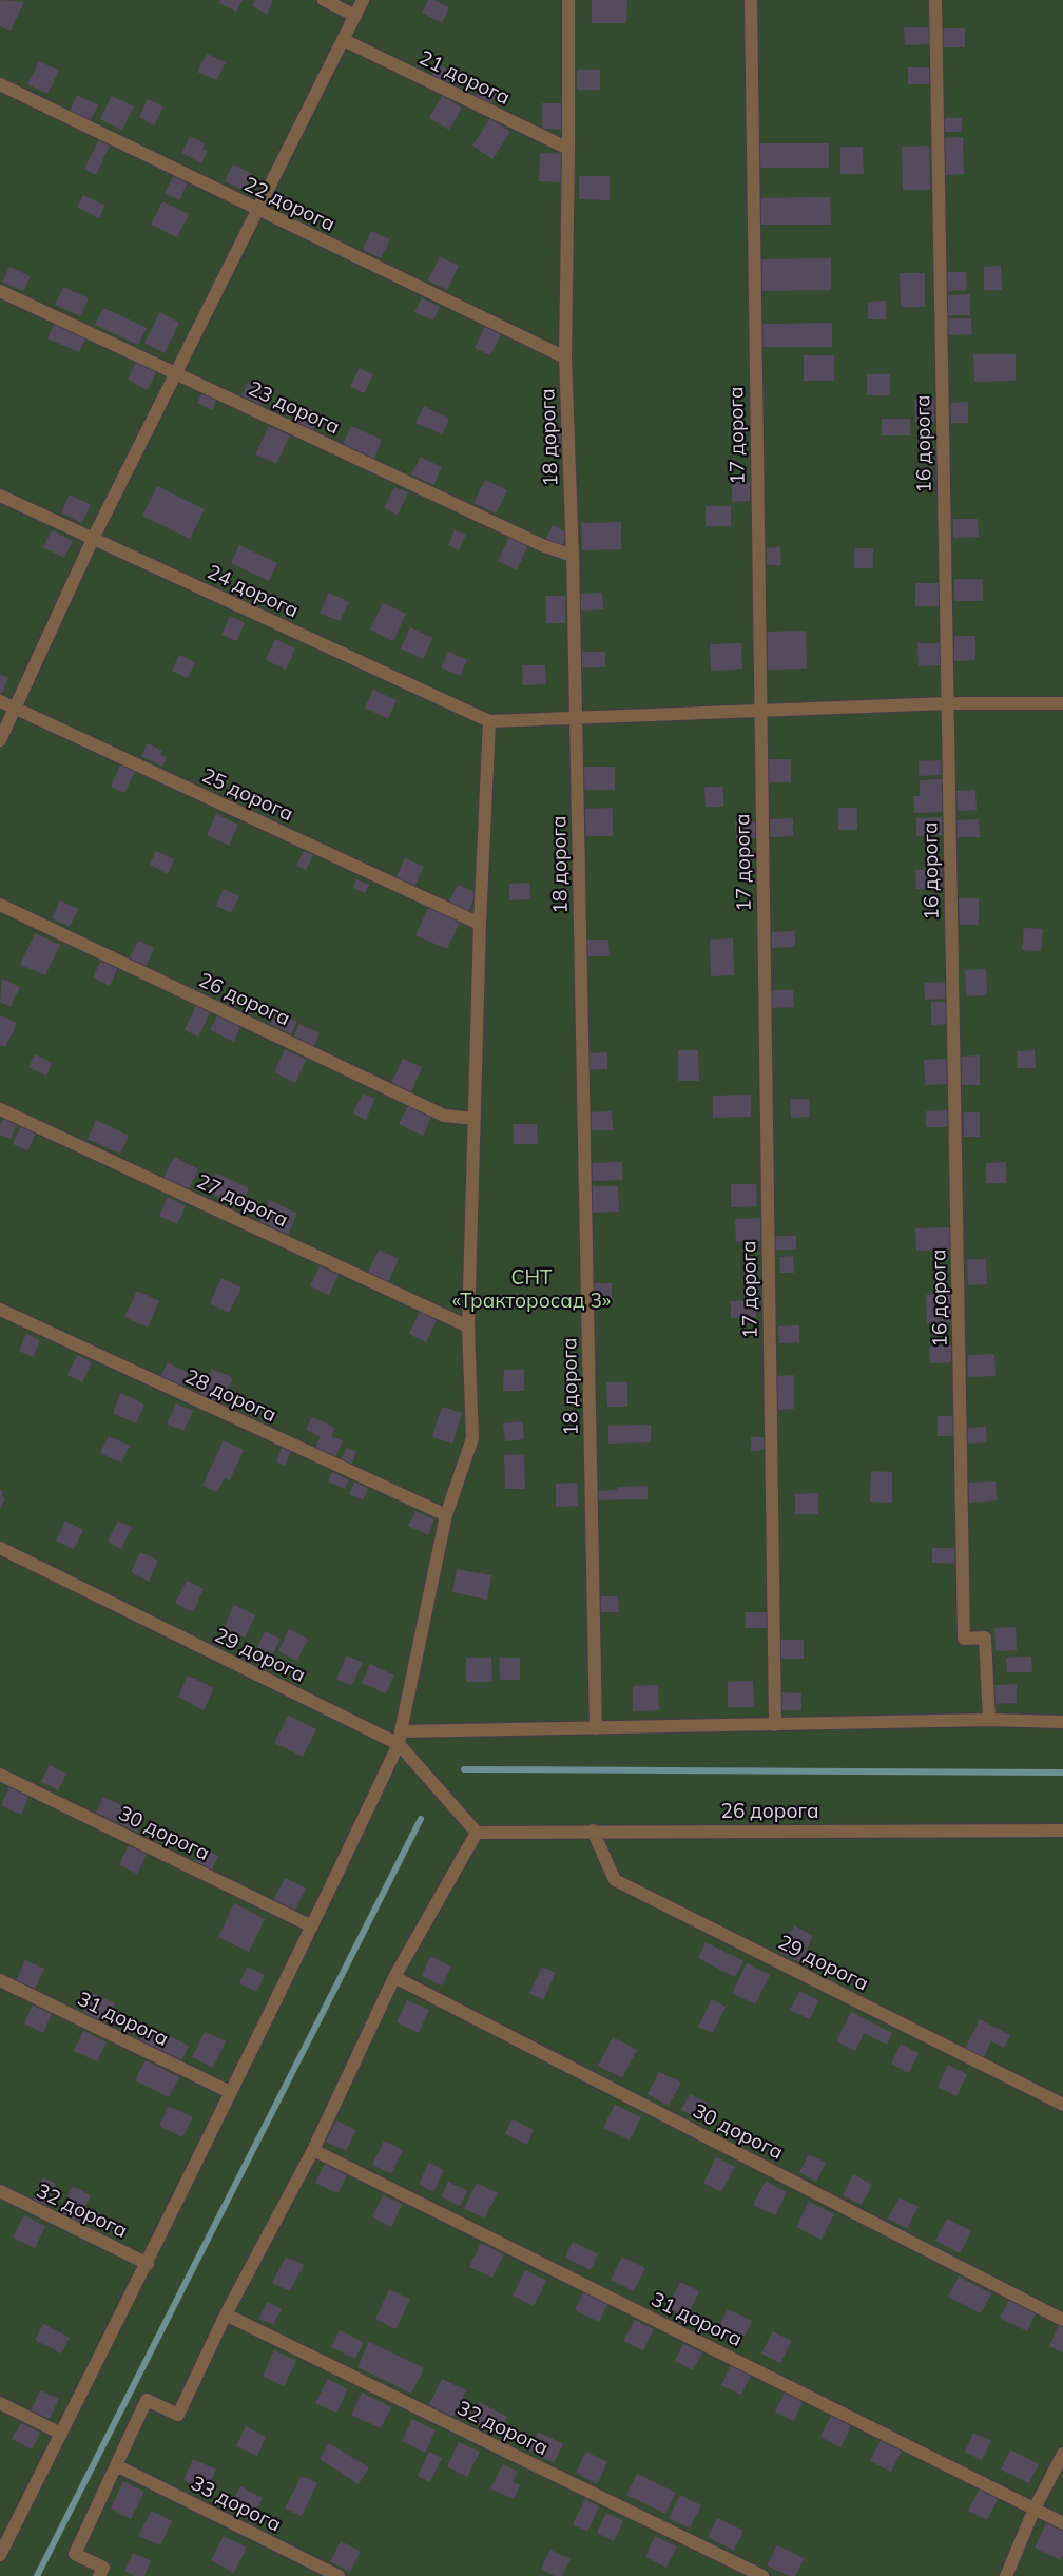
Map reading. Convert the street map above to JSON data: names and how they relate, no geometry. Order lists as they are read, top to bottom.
{
  "streets": {
    "street": [
      "21 дорога",
      "22 дорога",
      "23 дорога",
      "17 дорога",
      "18 дорога",
      "16 дорога",
      "24 дорога",
      "25 дорога",
      "26 дорога",
      "27 дорога",
      "28 дорога",
      "29 дорога",
      "30 дорога",
      "31 дорога",
      "32 дорога",
      "33 дорога"
    ]
  },
  "crossings": [
    ["21 дорога", "18 дорога"],
    ["22 дорога", "18 дорога"],
    ["23 дорога", "18 дорога"],
    ["26 дорога", "29 дорога"]
  ],
  "parks": ["СНТ «Тракторосад 3»"]
}
